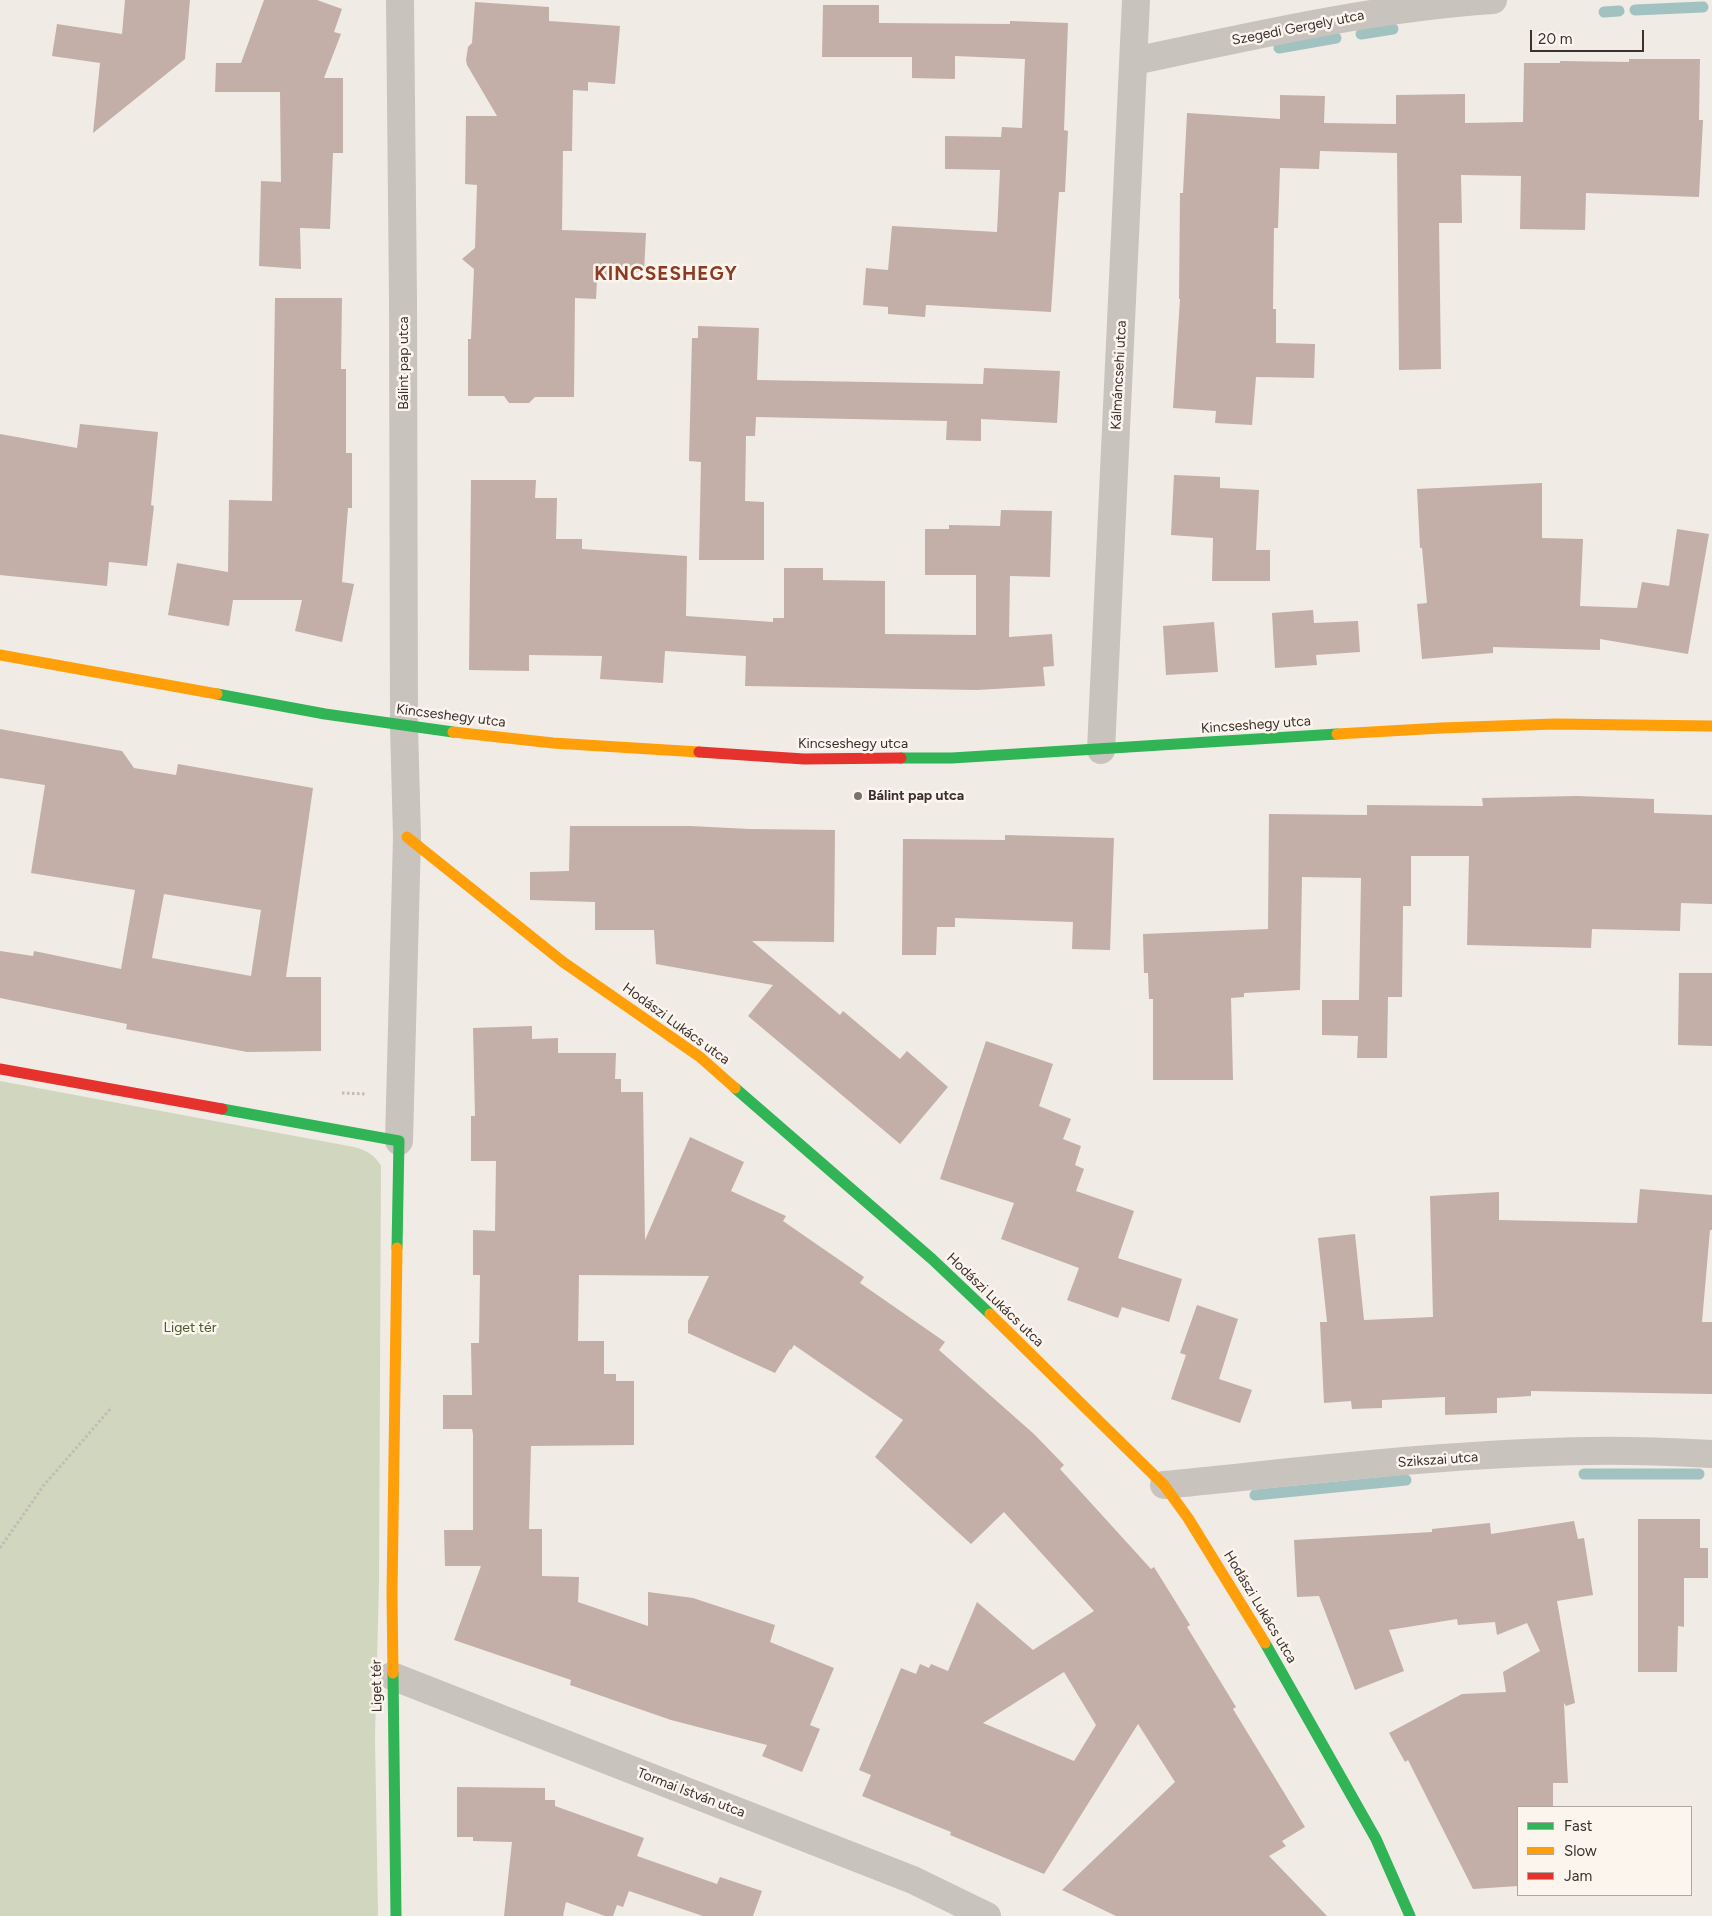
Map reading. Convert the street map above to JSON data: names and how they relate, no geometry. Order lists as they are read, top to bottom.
{
  "streets": {
    "street": [
      "Szegedi Gergely utca",
      "Bálint pap utca",
      "Kálmáncsehi utca",
      "Kincseshegy utca",
      "Hodászi Lukács utca",
      "Szikszai utca",
      "Liget tér",
      "Tormai István utca"
    ]
  },
  "crossings": [
    ["Szegedi Gergely utca", "Kálmáncsehi utca"],
    ["Bálint pap utca", "Kincseshegy utca"],
    ["Bálint pap utca", "Hodászi Lukács utca"],
    ["Bálint pap utca", "Liget tér"],
    ["Kálmáncsehi utca", "Kincseshegy utca"],
    ["Hodászi Lukács utca", "Szikszai utca"],
    ["Liget tér", "Tormai István utca"]
  ],
  "districts": ["KINCSESHEGY"],
  "parks": ["Liget tér"],
  "places": ["Bálint pap utca"],
  "legend": ["Fast", "Slow", "Jam"],
  "scale_bar": "20 m"
}
